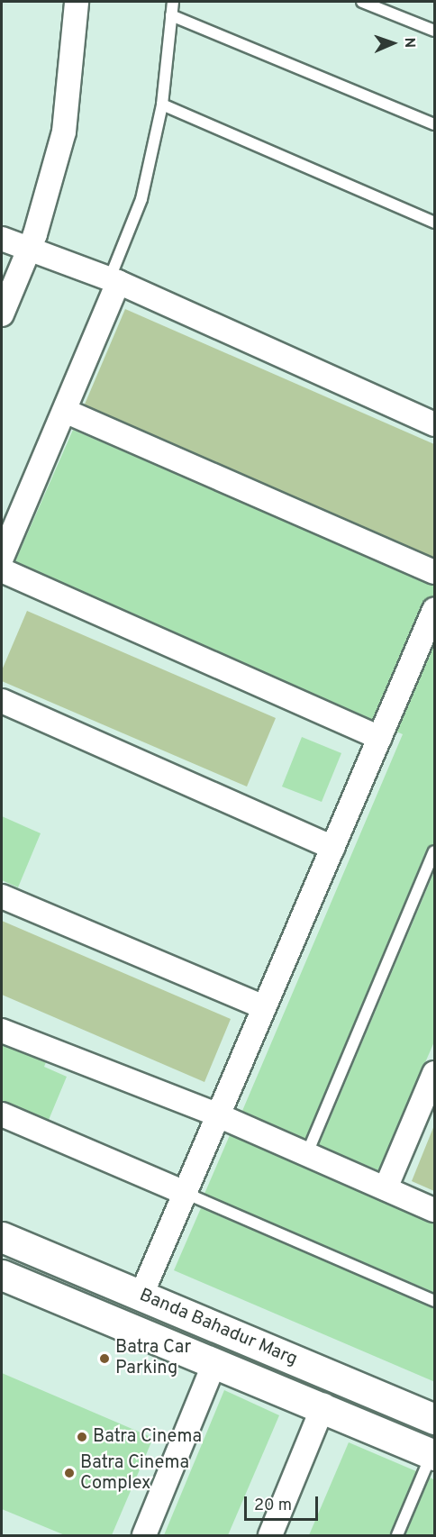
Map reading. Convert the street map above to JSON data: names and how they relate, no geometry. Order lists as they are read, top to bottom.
{
  "streets": {
    "street": ["Banda Bahadur Marg"]
  },
  "places": ["Batra Car Parking", "Batra Cinema", "Batra Cinema Complex"],
  "scale_bar": "20 m",
  "north": "right"
}
